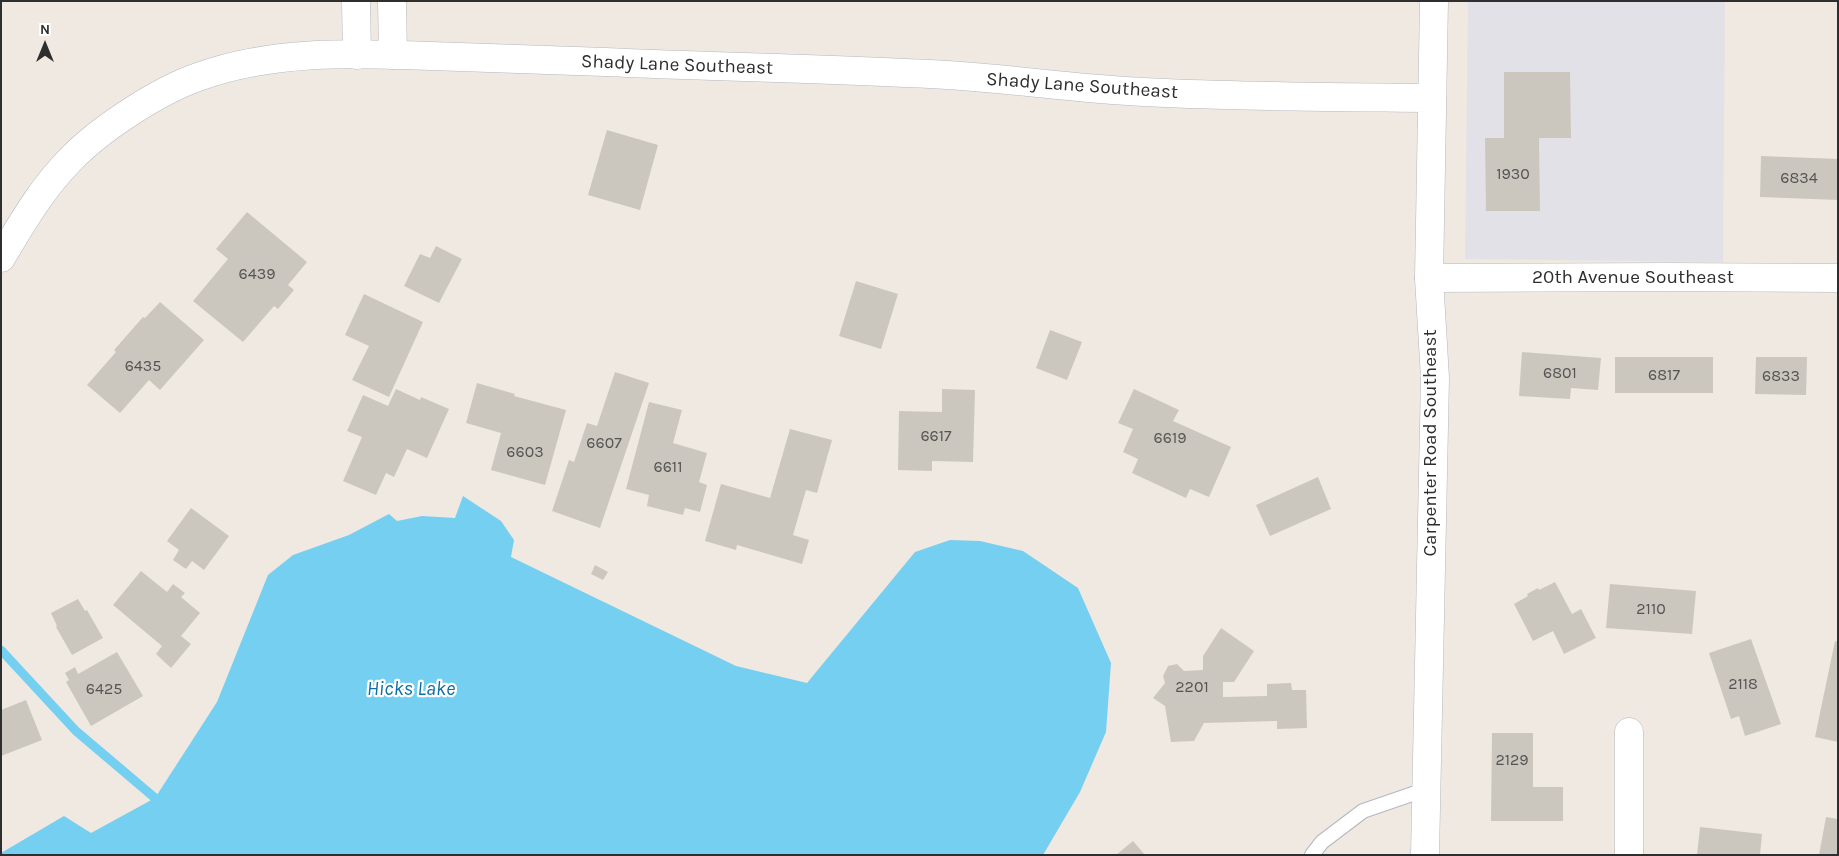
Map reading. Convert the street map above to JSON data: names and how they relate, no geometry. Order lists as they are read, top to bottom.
{
  "streets": {
    "street": ["Shady Lane Southeast", "20th Avenue Southeast", "Carpenter Road Southeast"]
  },
  "crossings": [
    ["Shady Lane Southeast", "Carpenter Road Southeast"],
    ["20th Avenue Southeast", "Carpenter Road Southeast"]
  ],
  "water": ["Hicks Lake"],
  "house_numbers": [
    "1930",
    "6834",
    "6439",
    "6435",
    "6801",
    "6817",
    "6833",
    "6617",
    "6619",
    "6607",
    "6603",
    "6611",
    "2110",
    "2118",
    "2201",
    "6425",
    "2129"
  ],
  "north": "top"
}
